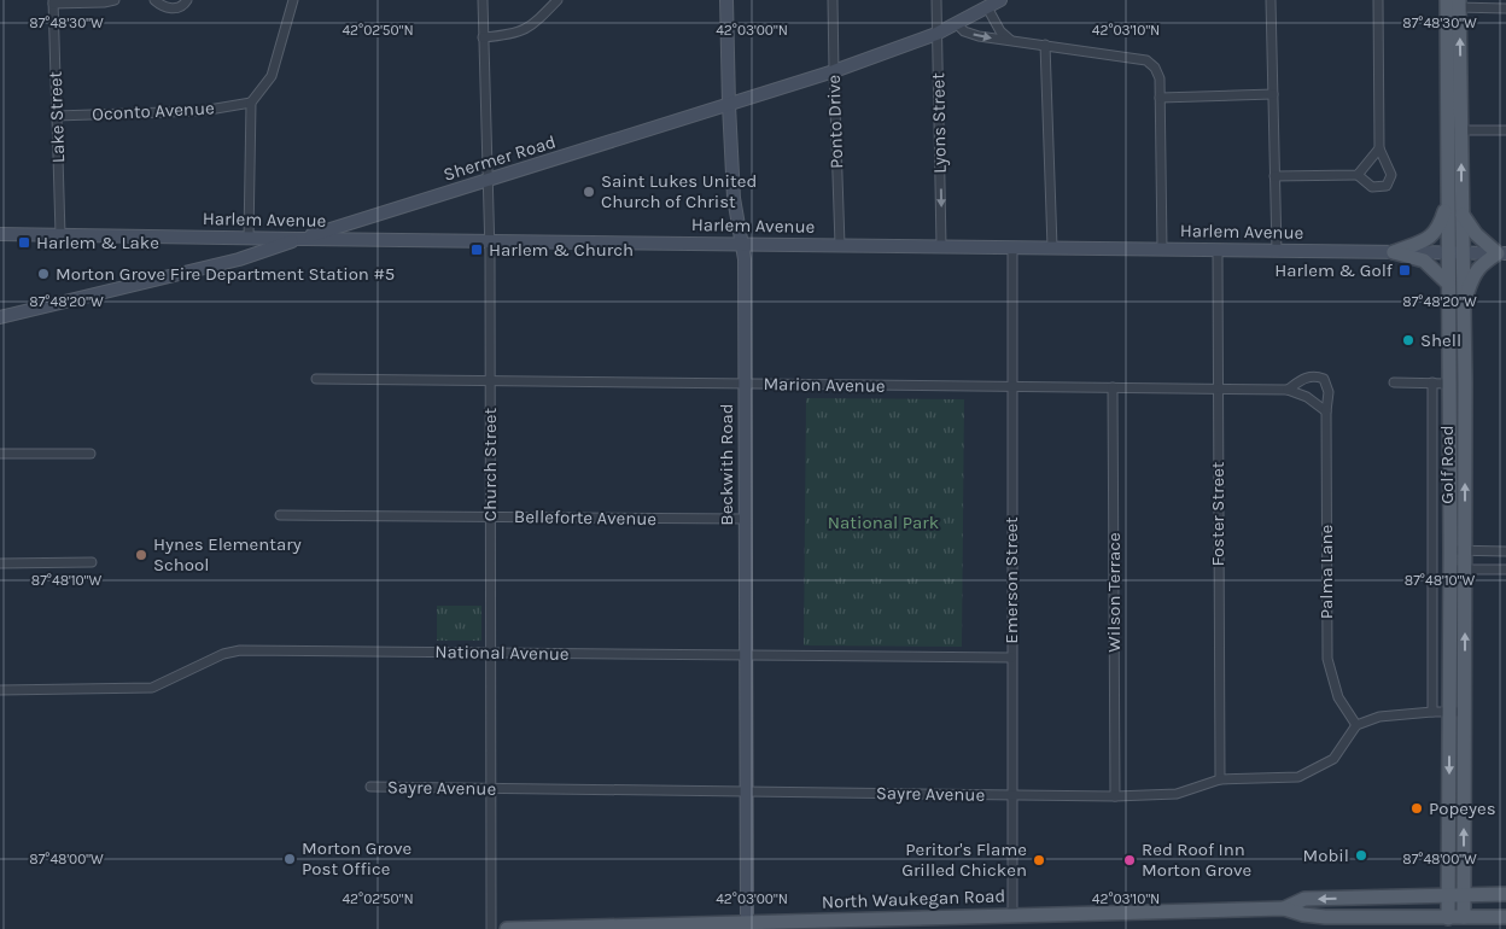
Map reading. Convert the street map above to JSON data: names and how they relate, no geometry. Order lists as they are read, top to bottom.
{
  "streets": {
    "main road": [
      "Shermer Road",
      "Harlem Avenue",
      "Beckwith Road",
      "Golf Road",
      "North Waukegan Road"
    ],
    "street": [
      "Oconto Avenue",
      "Lake Street",
      "Ponto Drive",
      "Lyons Street",
      "Marion Avenue",
      "Church Street",
      "Foster Street",
      "Belleforte Avenue",
      "Palma Lane",
      "Emerson Street",
      "Wilson Terrace",
      "National Avenue",
      "Sayre Avenue"
    ]
  },
  "crossings": [
    ["Oconto Avenue", "Lake Street"],
    ["Lake Street", "Harlem Avenue"],
    ["Ponto Drive", "Shermer Road"],
    ["Ponto Drive", "Harlem Avenue"],
    ["Lyons Street", "Shermer Road"],
    ["Lyons Street", "Harlem Avenue"],
    ["Shermer Road", "Harlem Avenue"],
    ["Shermer Road", "Church Street"],
    ["Shermer Road", "Beckwith Road"],
    ["Harlem Avenue", "Church Street"],
    ["Harlem Avenue", "Beckwith Road"],
    ["Harlem Avenue", "Golf Road"],
    ["Harlem Avenue", "Foster Street"],
    ["Harlem Avenue", "Emerson Street"],
    ["Marion Avenue", "Church Street"],
    ["Marion Avenue", "Beckwith Road"],
    ["Marion Avenue", "Foster Street"],
    ["Marion Avenue", "Palma Lane"],
    ["Marion Avenue", "Emerson Street"],
    ["Marion Avenue", "Wilson Terrace"],
    ["Church Street", "Belleforte Avenue"],
    ["Church Street", "National Avenue"],
    ["Church Street", "Sayre Avenue"],
    ["Beckwith Road", "Belleforte Avenue"],
    ["Beckwith Road", "National Avenue"],
    ["Beckwith Road", "Sayre Avenue"],
    ["Beckwith Road", "North Waukegan Road"],
    ["Golf Road", "North Waukegan Road"],
    ["Foster Street", "Sayre Avenue"],
    ["Palma Lane", "Sayre Avenue"],
    ["Emerson Street", "National Avenue"],
    ["Emerson Street", "Sayre Avenue"],
    ["Emerson Street", "North Waukegan Road"],
    ["Wilson Terrace", "Sayre Avenue"]
  ],
  "one_way": ["Lyons Street"],
  "parks": ["National Park"],
  "places": {
    "other": [
      "Saint Lukes United Church of Christ",
      "Morton Grove Fire Department Station #5",
      "Shell",
      "Hynes Elementary School",
      "Popeyes",
      "Mobil",
      "Morton Grove Post Office",
      "Peritor's Flame Grilled Chicken",
      "Red Roof Inn Morton Grove"
    ],
    "transit": ["Harlem & Lake", "Harlem & Church", "Harlem & Golf"]
  },
  "coordinates": [
    "87°48'30\"W",
    "42°02'50\"N",
    "42°03'00\"N",
    "42°03'10\"N",
    "87°48'20\"W",
    "87°48'10\"W",
    "87°48'00\"W"
  ]
}
